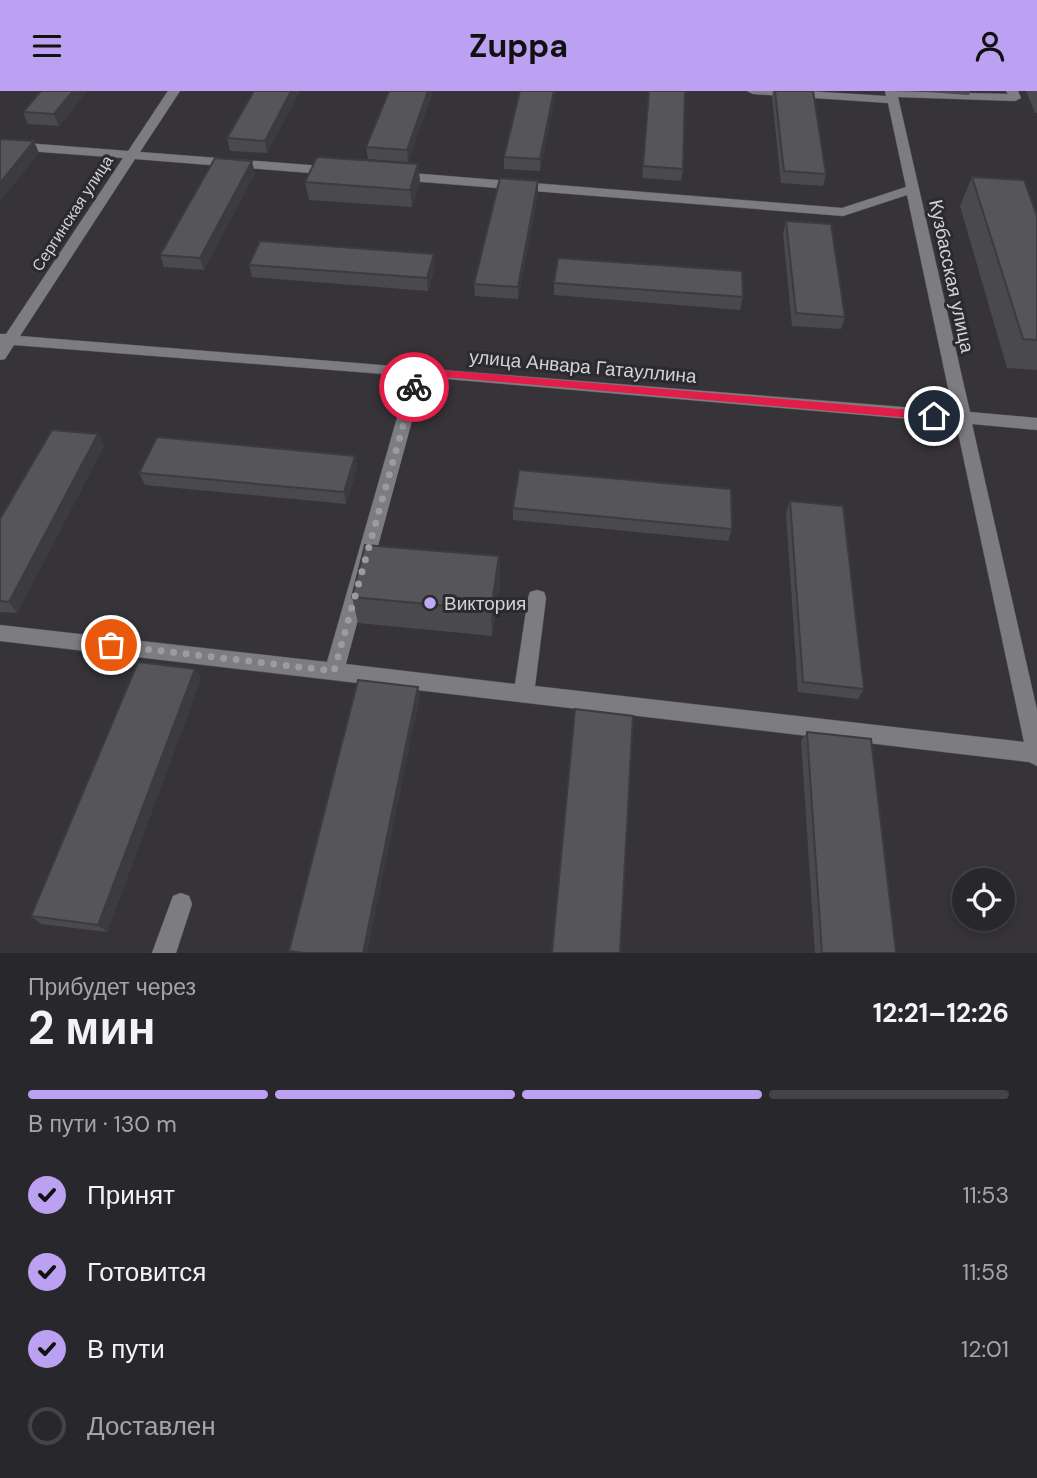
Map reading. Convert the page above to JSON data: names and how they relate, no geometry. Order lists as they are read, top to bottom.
{
  "streets": {
    "street": ["Сергинская улица", "Кузбасская улица", "улица Анвара Гатауллина"]
  },
  "crossings": [
    ["Сергинская улица", "улица Анвара Гатауллина"],
    ["Кузбасская улица", "улица Анвара Гатауллина"]
  ],
  "places": ["Виктория"],
  "page": {
    "header": "Zuppa",
    "heading": ["2 мин", "Прибудет через", "12:21–12:26"],
    "bar": "В пути · 130 m",
    "list": [
      ["Принят", "11:53"],
      ["Готовится", "11:58"],
      ["В пути", "12:01"],
      "Доставлен"
    ]
  }
}
